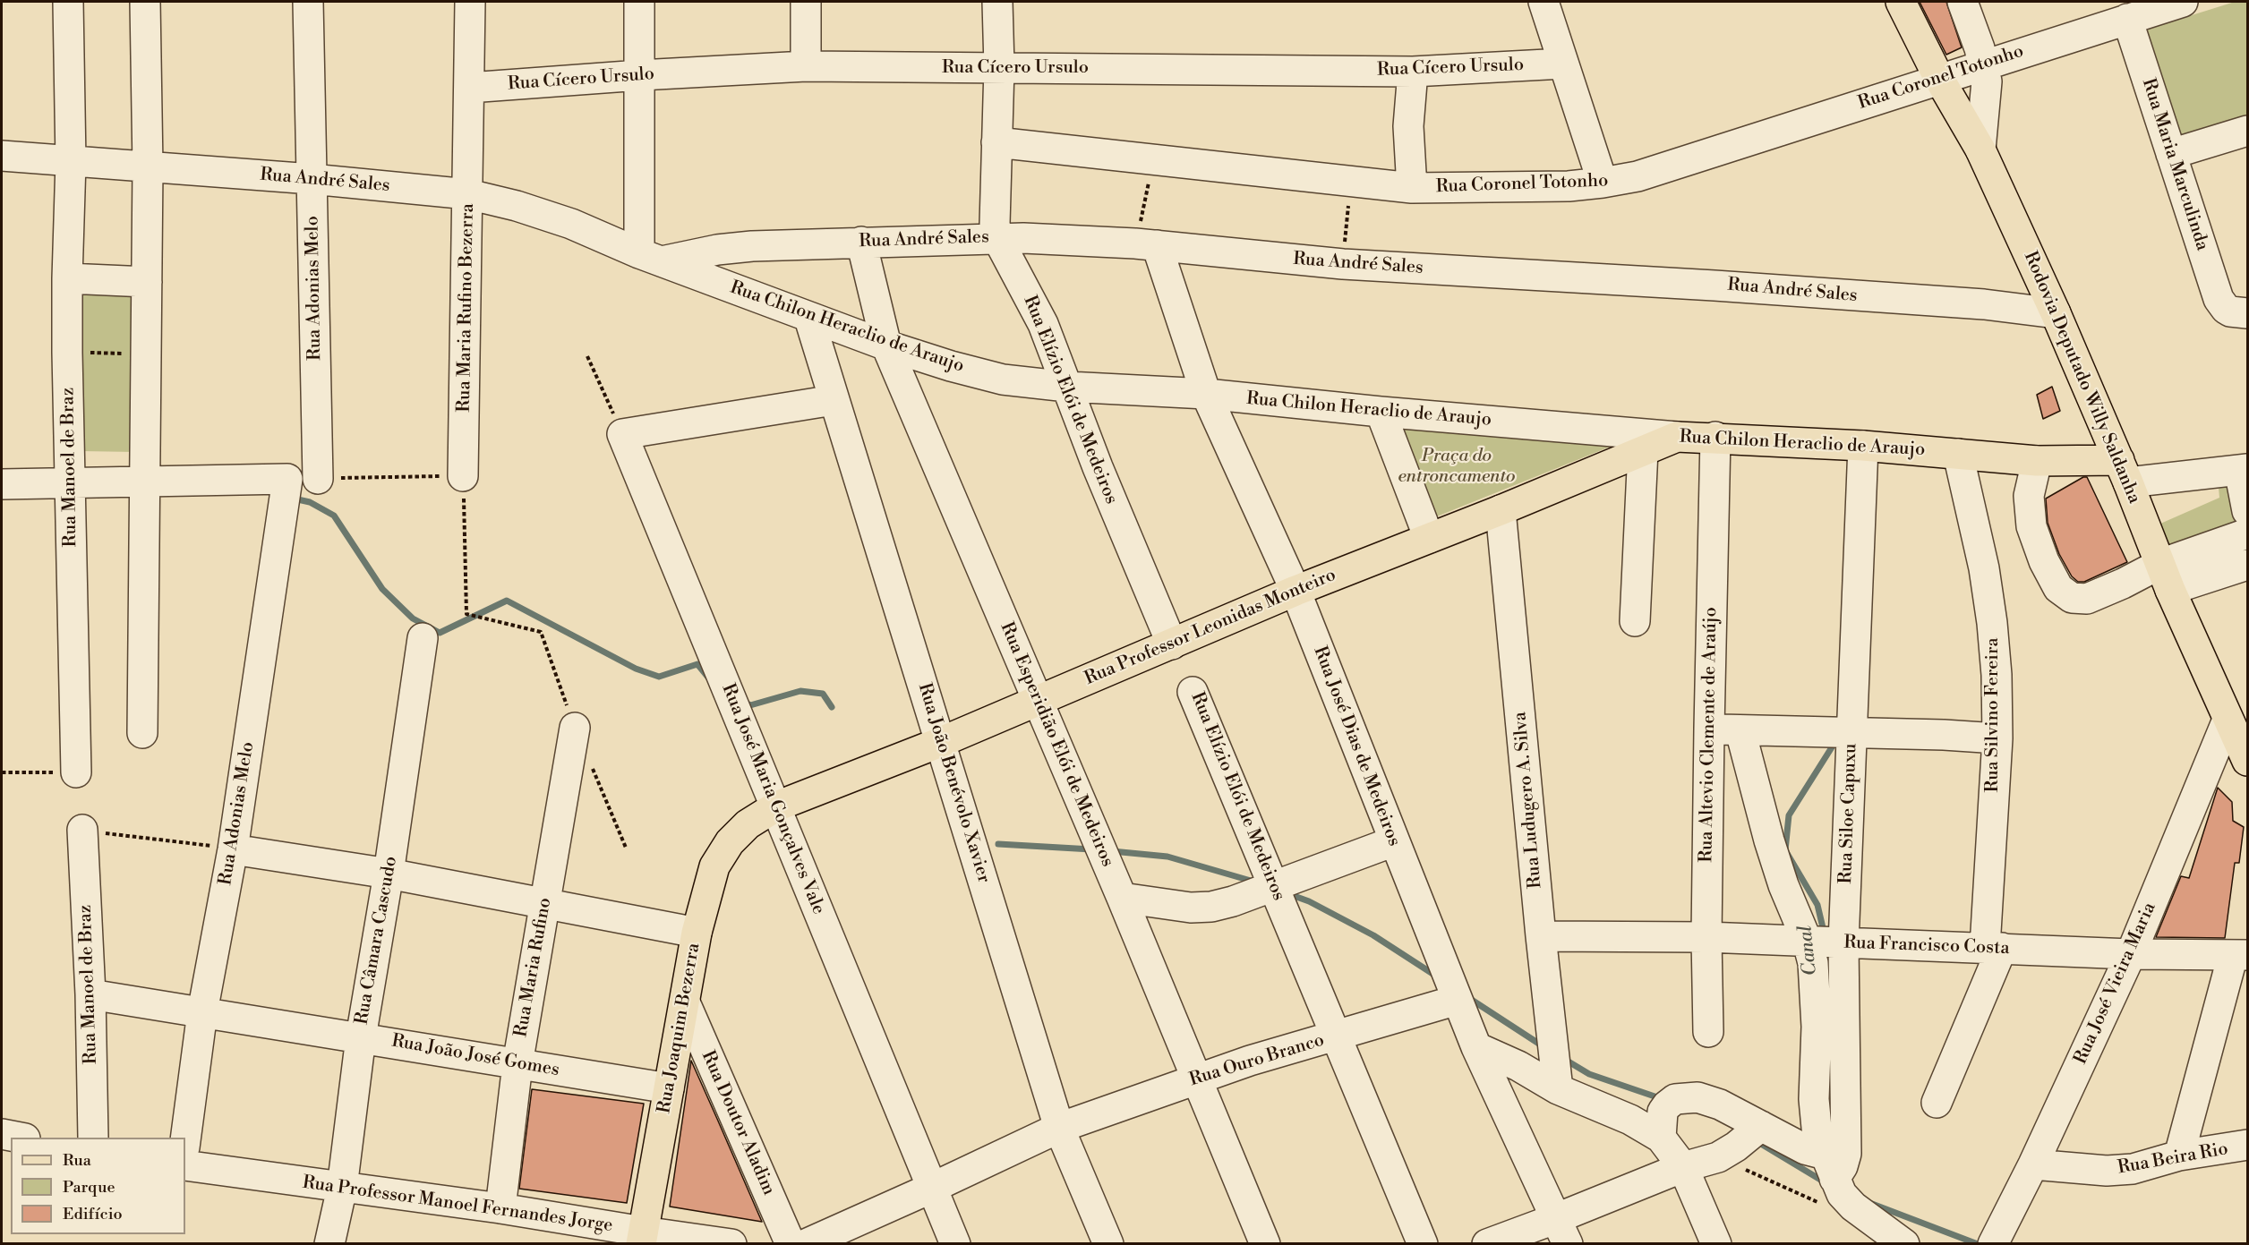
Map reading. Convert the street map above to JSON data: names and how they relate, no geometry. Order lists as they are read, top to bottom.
{
  "streets": {
    "main road": [
      "Rua Chilon Heraclio de Araujo",
      "Rodovia Deputado Willy Saldanha",
      "Rua Professor Leonidas Monteiro",
      "Rua Joaquim Bezerra"
    ],
    "street": [
      "Rua Cícero Ursulo",
      "Rua Coronel Totonho",
      "Rua Maria Marculinda",
      "Rua André Sales",
      "Rua Adonias Melo",
      "Rua Maria Rufino Bezerra",
      "Rua Elízio Elói de Medeiros",
      "Rua Manoel de Braz",
      "Rua Silvino Fereira",
      "Rua Altevio Clemente de Araújo",
      "Rua Esperidião Elói de Medeiros",
      "Rua José Dias de Medeiros",
      "Rua João Benévolo Xavier",
      "Rua José Maria Gonçalves Vale",
      "Rua Ludugero A. Silva",
      "Rua Siloe Capuxu",
      "Rua Câmara Cascudo",
      "Rua Francisco Costa",
      "Rua Maria Rufino",
      "Rua José Vieira Maria",
      "Rua João José Gomes",
      "Rua Ouro Branco",
      "Rua Doutor Aladim",
      "Rua Beira Rio",
      "Rua Professor Manoel Fernandes Jorge"
    ]
  },
  "crossings": [
    ["Rua Cícero Ursulo", "Rua Maria Rufino Bezerra"],
    ["Rua Cícero Ursulo", "Rua Elízio Elói de Medeiros"],
    ["Rua Coronel Totonho", "Rua Maria Marculinda"],
    ["Rua Coronel Totonho", "Rodovia Deputado Willy Saldanha"],
    ["Rua Coronel Totonho", "Rua Elízio Elói de Medeiros"],
    ["Rua André Sales", "Rua Adonias Melo"],
    ["Rua André Sales", "Rua Maria Rufino Bezerra"],
    ["Rua André Sales", "Rua Chilon Heraclio de Araujo"],
    ["Rua André Sales", "Rodovia Deputado Willy Saldanha"],
    ["Rua André Sales", "Rua Elízio Elói de Medeiros"],
    ["Rua André Sales", "Rua Manoel de Braz"],
    ["Rua André Sales", "Rua Esperidião Elói de Medeiros"],
    ["Rua André Sales", "Rua José Dias de Medeiros"],
    ["Rua Adonias Melo", "Rua João José Gomes"],
    ["Rua Chilon Heraclio de Araujo", "Rodovia Deputado Willy Saldanha"],
    ["Rua Chilon Heraclio de Araujo", "Rua Elízio Elói de Medeiros"],
    ["Rua Chilon Heraclio de Araujo", "Rua Professor Leonidas Monteiro"],
    ["Rua Chilon Heraclio de Araujo", "Rua Silvino Fereira"],
    ["Rua Chilon Heraclio de Araujo", "Rua Altevio Clemente de Araújo"],
    ["Rua Chilon Heraclio de Araujo", "Rua Esperidião Elói de Medeiros"],
    ["Rua Chilon Heraclio de Araujo", "Rua José Dias de Medeiros"],
    ["Rua Chilon Heraclio de Araujo", "Rua João Benévolo Xavier"],
    ["Rua Chilon Heraclio de Araujo", "Rua Siloe Capuxu"],
    ["Rodovia Deputado Willy Saldanha", "Rua José Vieira Maria"],
    ["Rua Elízio Elói de Medeiros", "Rua Professor Leonidas Monteiro"],
    ["Rua Elízio Elói de Medeiros", "Rua Ouro Branco"],
    ["Rua Manoel de Braz", "Rua João José Gomes"],
    ["Rua Professor Leonidas Monteiro", "Rua Esperidião Elói de Medeiros"],
    ["Rua Professor Leonidas Monteiro", "Rua José Dias de Medeiros"],
    ["Rua Professor Leonidas Monteiro", "Rua João Benévolo Xavier"],
    ["Rua Professor Leonidas Monteiro", "Rua José Maria Gonçalves Vale"],
    ["Rua Professor Leonidas Monteiro", "Rua Ludugero A. Silva"],
    ["Rua Professor Leonidas Monteiro", "Rua Joaquim Bezerra"],
    ["Rua Silvino Fereira", "Rua Francisco Costa"],
    ["Rua Altevio Clemente de Araújo", "Rua Francisco Costa"],
    ["Rua Esperidião Elói de Medeiros", "Rua Ouro Branco"],
    ["Rua José Dias de Medeiros", "Rua Ouro Branco"],
    ["Rua João Benévolo Xavier", "Rua Ouro Branco"],
    ["Rua Ludugero A. Silva", "Rua Francisco Costa"],
    ["Rua Siloe Capuxu", "Rua Francisco Costa"],
    ["Rua Câmara Cascudo", "Rua João José Gomes"],
    ["Rua Câmara Cascudo", "Rua Professor Manoel Fernandes Jorge"],
    ["Rua Francisco Costa", "Rua José Vieira Maria"],
    ["Rua Maria Rufino", "Rua João José Gomes"],
    ["Rua Maria Rufino", "Rua Professor Manoel Fernandes Jorge"],
    ["Rua José Vieira Maria", "Rua Beira Rio"],
    ["Rua Joaquim Bezerra", "Rua João José Gomes"],
    ["Rua Joaquim Bezerra", "Rua Doutor Aladim"],
    ["Rua Joaquim Bezerra", "Rua Professor Manoel Fernandes Jorge"]
  ],
  "water": ["Canal"],
  "parks": ["Praça do entroncamento"],
  "legend": ["Rua", "Parque", "Edifício"]
}
